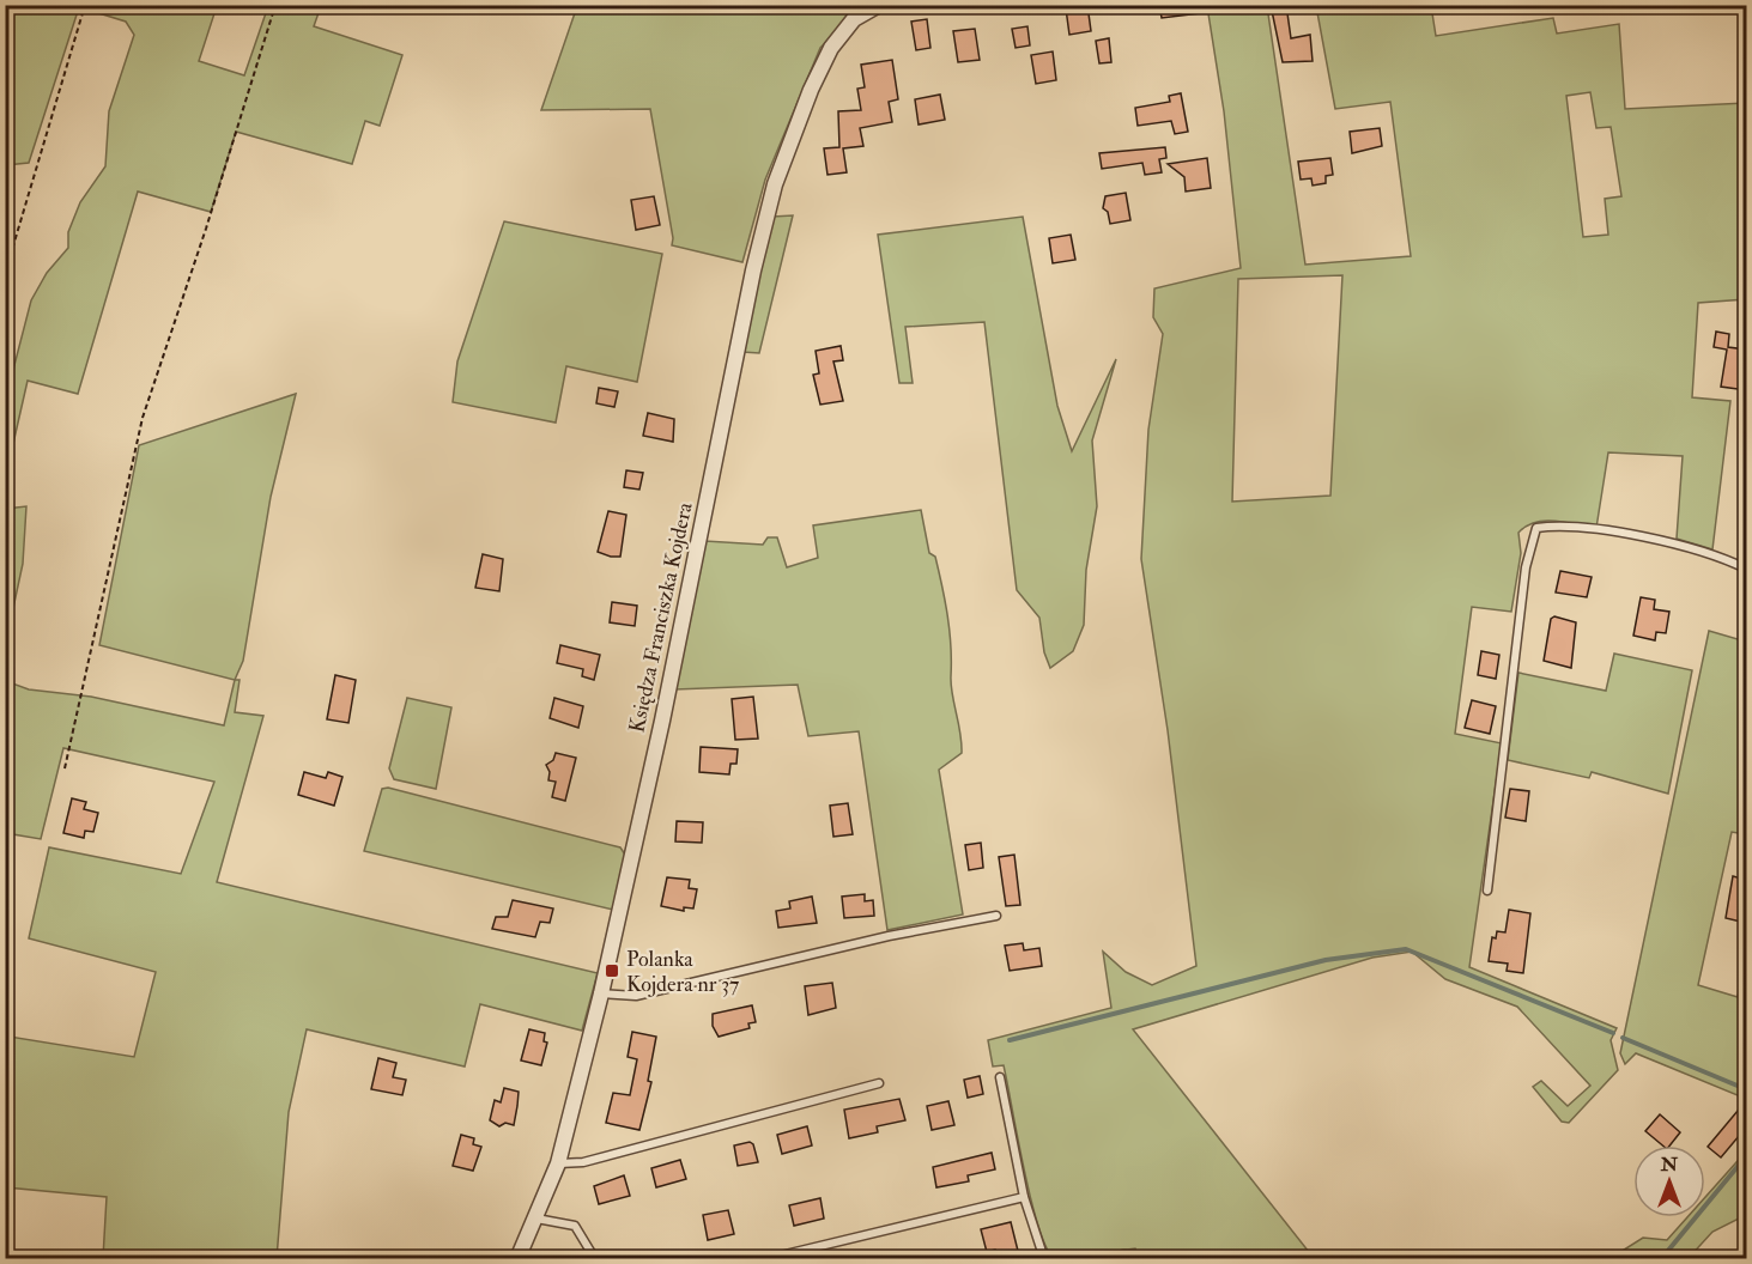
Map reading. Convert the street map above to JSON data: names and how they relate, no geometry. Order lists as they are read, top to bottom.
{
  "streets": {
    "street": ["Księdza Franciszka Kojdera"]
  },
  "places": {
    "transit": ["Polanka Kojdera nr 37"]
  },
  "north": "top"
}
